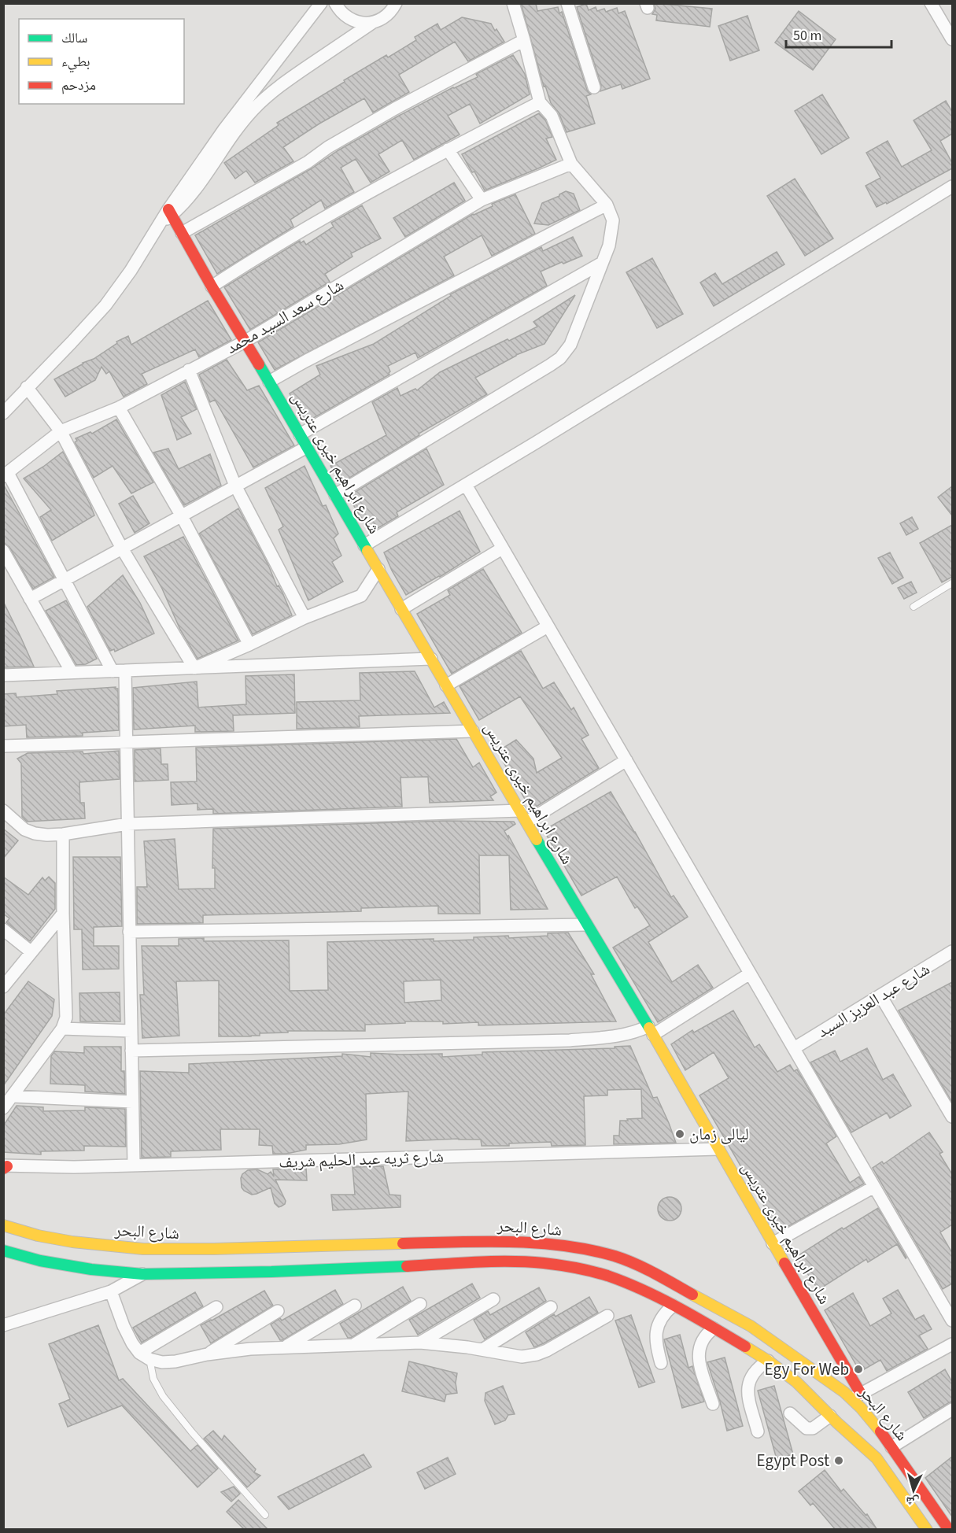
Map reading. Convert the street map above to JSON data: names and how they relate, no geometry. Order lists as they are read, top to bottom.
{
  "streets": {
    "main road": ["شارع ابراهيم خيرى عتريس", "شارع البحر"],
    "street": ["شارع سعد السيد محمد", "شارع عبد العزيز السيد", "شارع ثريه عبد الحليم شريف"]
  },
  "crossings": [
    ["شارع سعد السيد محمد", "شارع ابراهيم خيرى عتريس"],
    ["شارع ابراهيم خيرى عتريس", "شارع ثريه عبد الحليم شريف"],
    ["شارع ابراهيم خيرى عتريس", "شارع البحر"]
  ],
  "places": ["ليالى زمان", "Egy For Web", "Egypt Post"],
  "legend": ["سالك", "بطيء", "مزدحم"],
  "scale_bar": "50 m",
  "north": "bottom"
}
